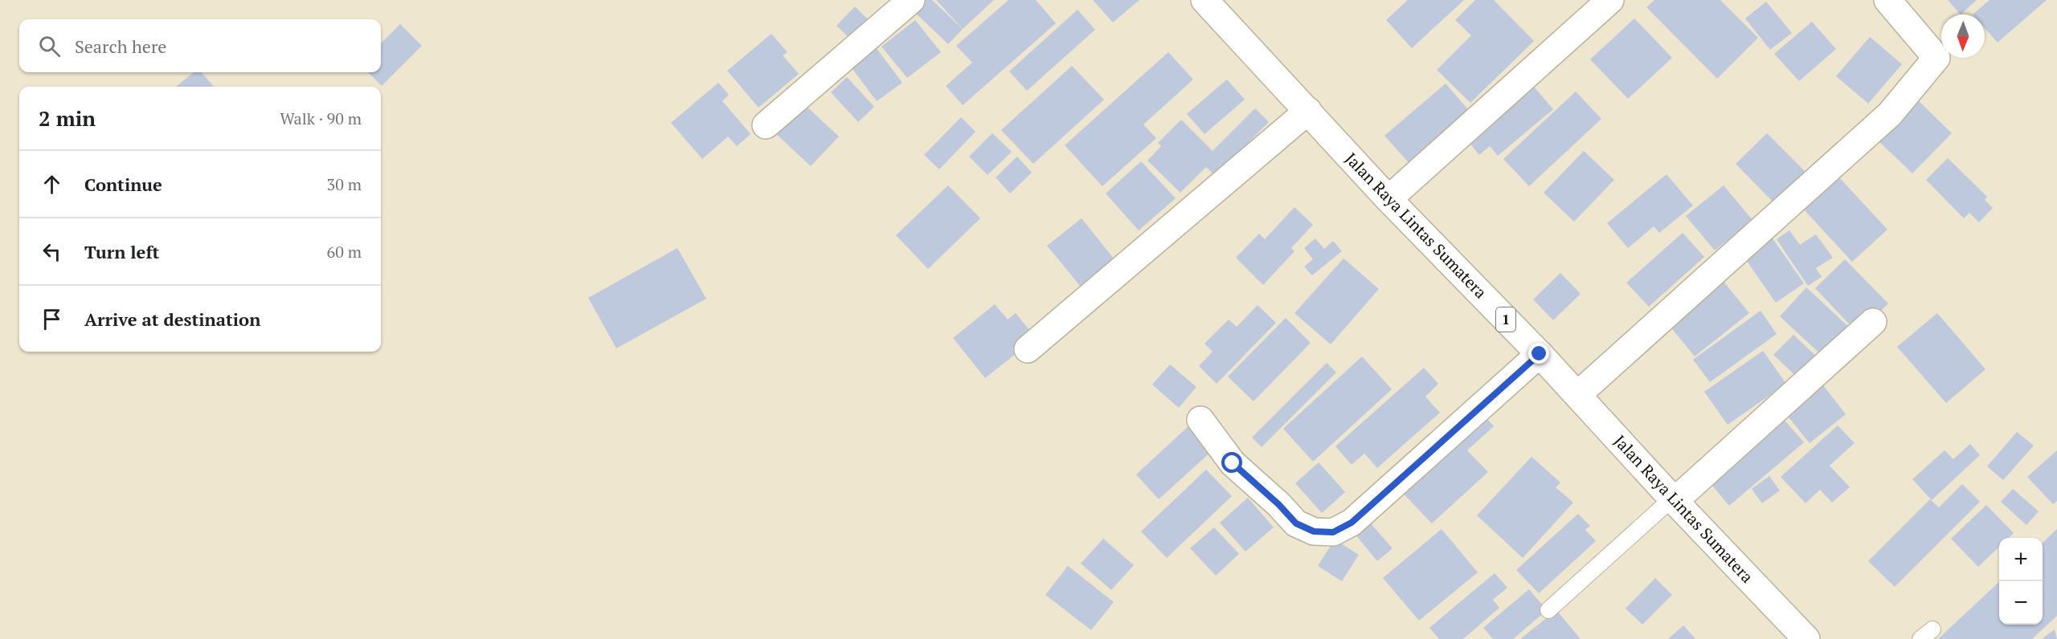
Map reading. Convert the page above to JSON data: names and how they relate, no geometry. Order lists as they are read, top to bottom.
{
  "streets": {
    "main road": ["Jalan Raya Lintas Sumatera", "1"]
  },
  "north": "bottom",
  "page": {
    "search": "Search here",
    "heading": ["2 min", "Walk · 90 m"],
    "list": [
      ["Continue", "30 m"],
      ["Turn left", "60 m"],
      "Arrive at destination"
    ],
    "map_buttons": ["+", "−"]
  }
}
